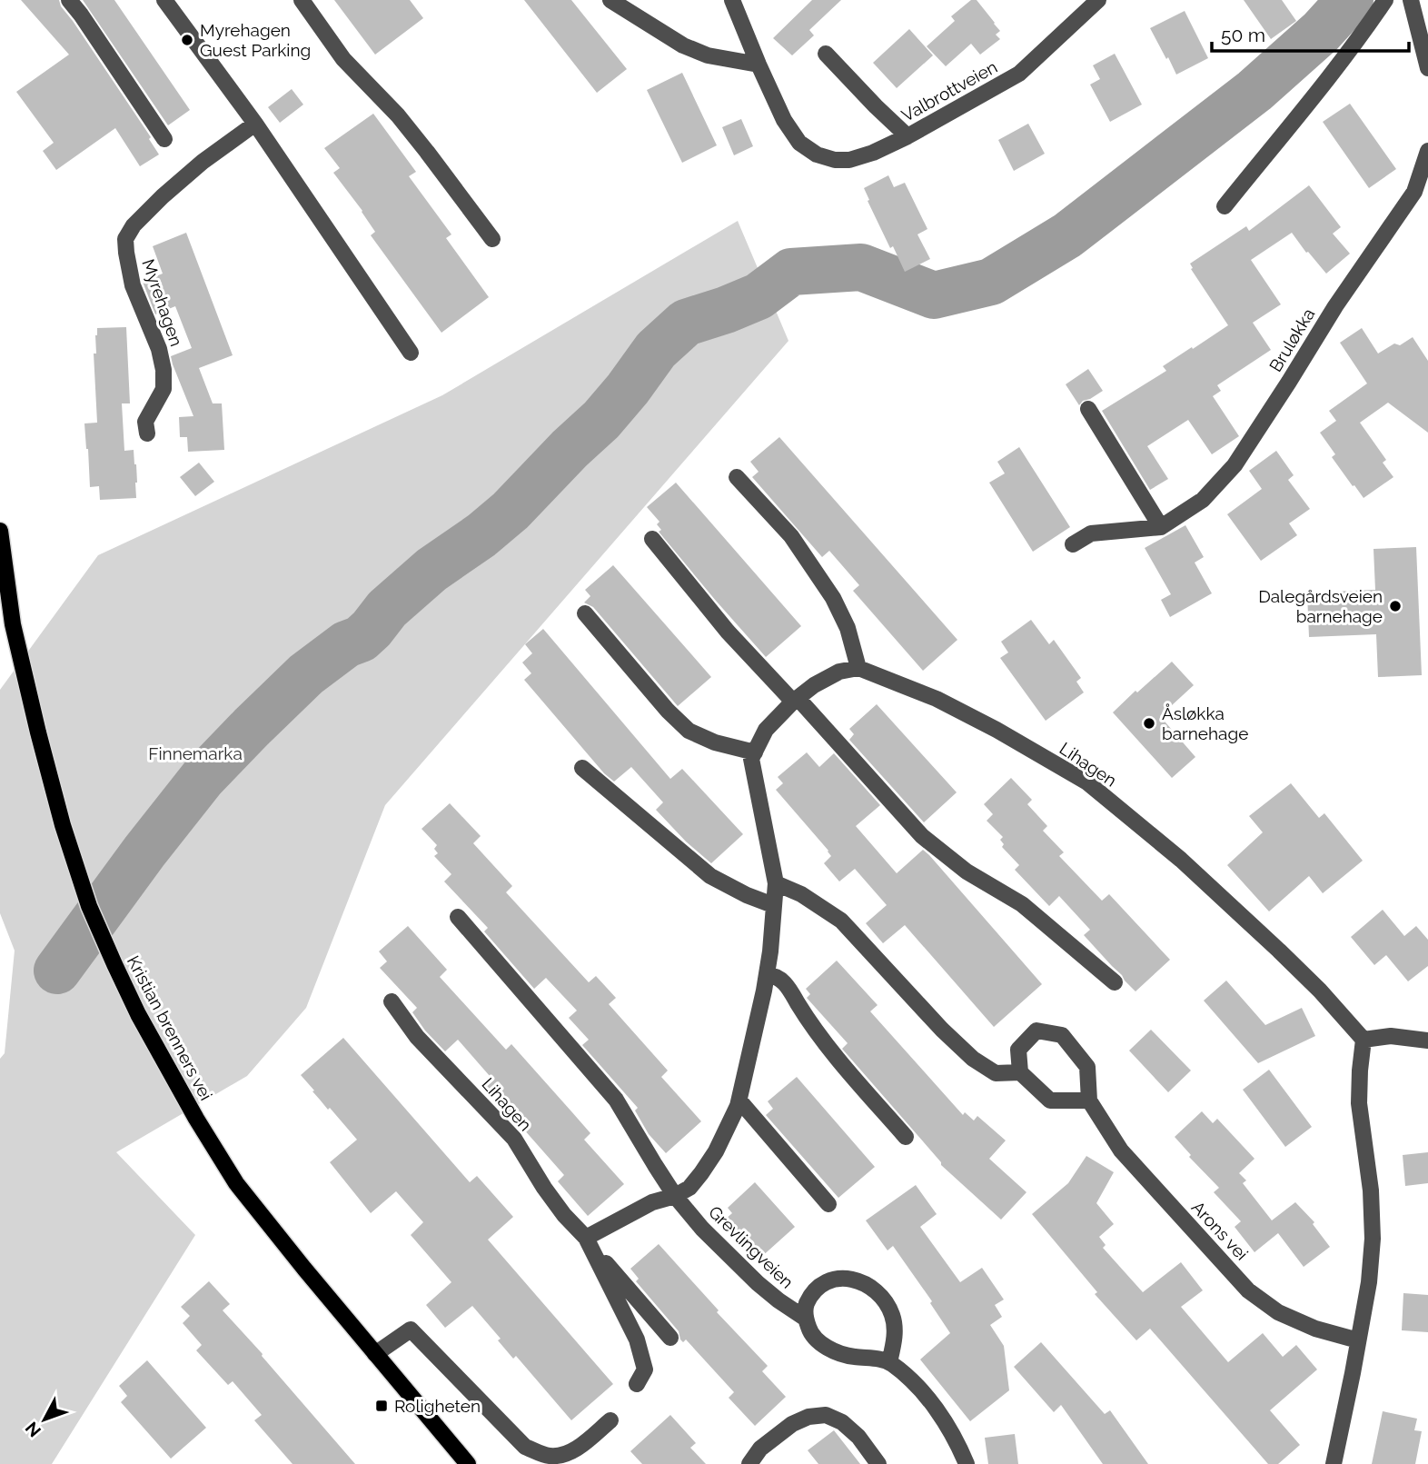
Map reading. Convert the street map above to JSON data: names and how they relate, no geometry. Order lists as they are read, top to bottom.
{
  "streets": {
    "main road": ["Kristian brenners vei"],
    "street": [
      "Valbrottveien",
      "Myrehagen",
      "Bruløkka",
      "Lihagen",
      "Arons vei",
      "Grevlingveien"
    ]
  },
  "parks": ["Finnemarka"],
  "places": {
    "other": ["Myrehagen Guest Parking", "Dalegårdsveien barnehage", "Åsløkka barnehage"],
    "transit": ["Roligheten"]
  },
  "scale_bar": "50 m",
  "north": "bottom left"
}
